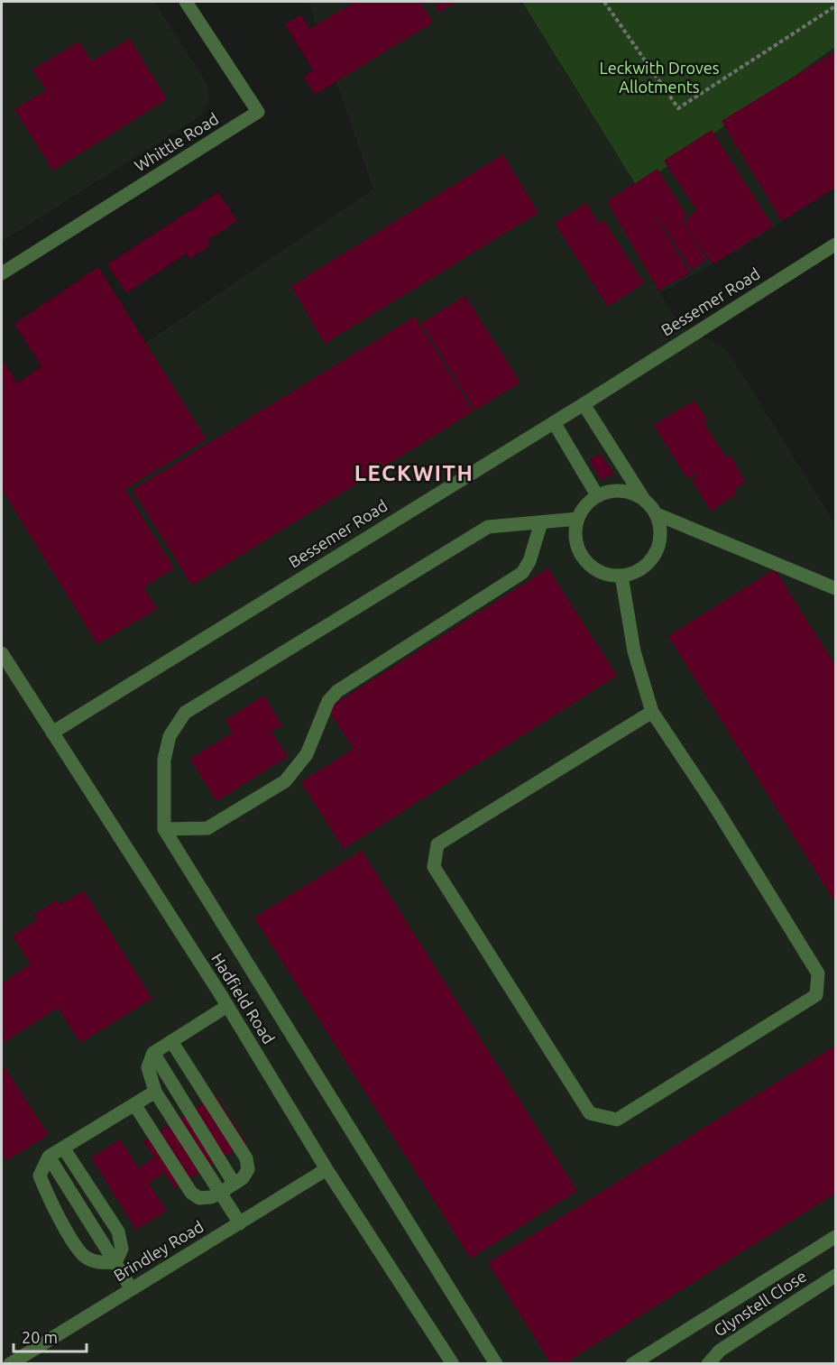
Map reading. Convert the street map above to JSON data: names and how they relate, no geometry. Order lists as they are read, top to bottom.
{
  "streets": {
    "street": [
      "Whittle Road",
      "Bessemer Road",
      "Hadfield Road",
      "Brindley Road",
      "Glynstell Close"
    ]
  },
  "crossings": [
    ["Bessemer Road", "Hadfield Road"],
    ["Hadfield Road", "Brindley Road"]
  ],
  "districts": ["LECKWITH"],
  "parks": ["Leckwith Droves Allotments"],
  "scale_bar": "20 m"
}
